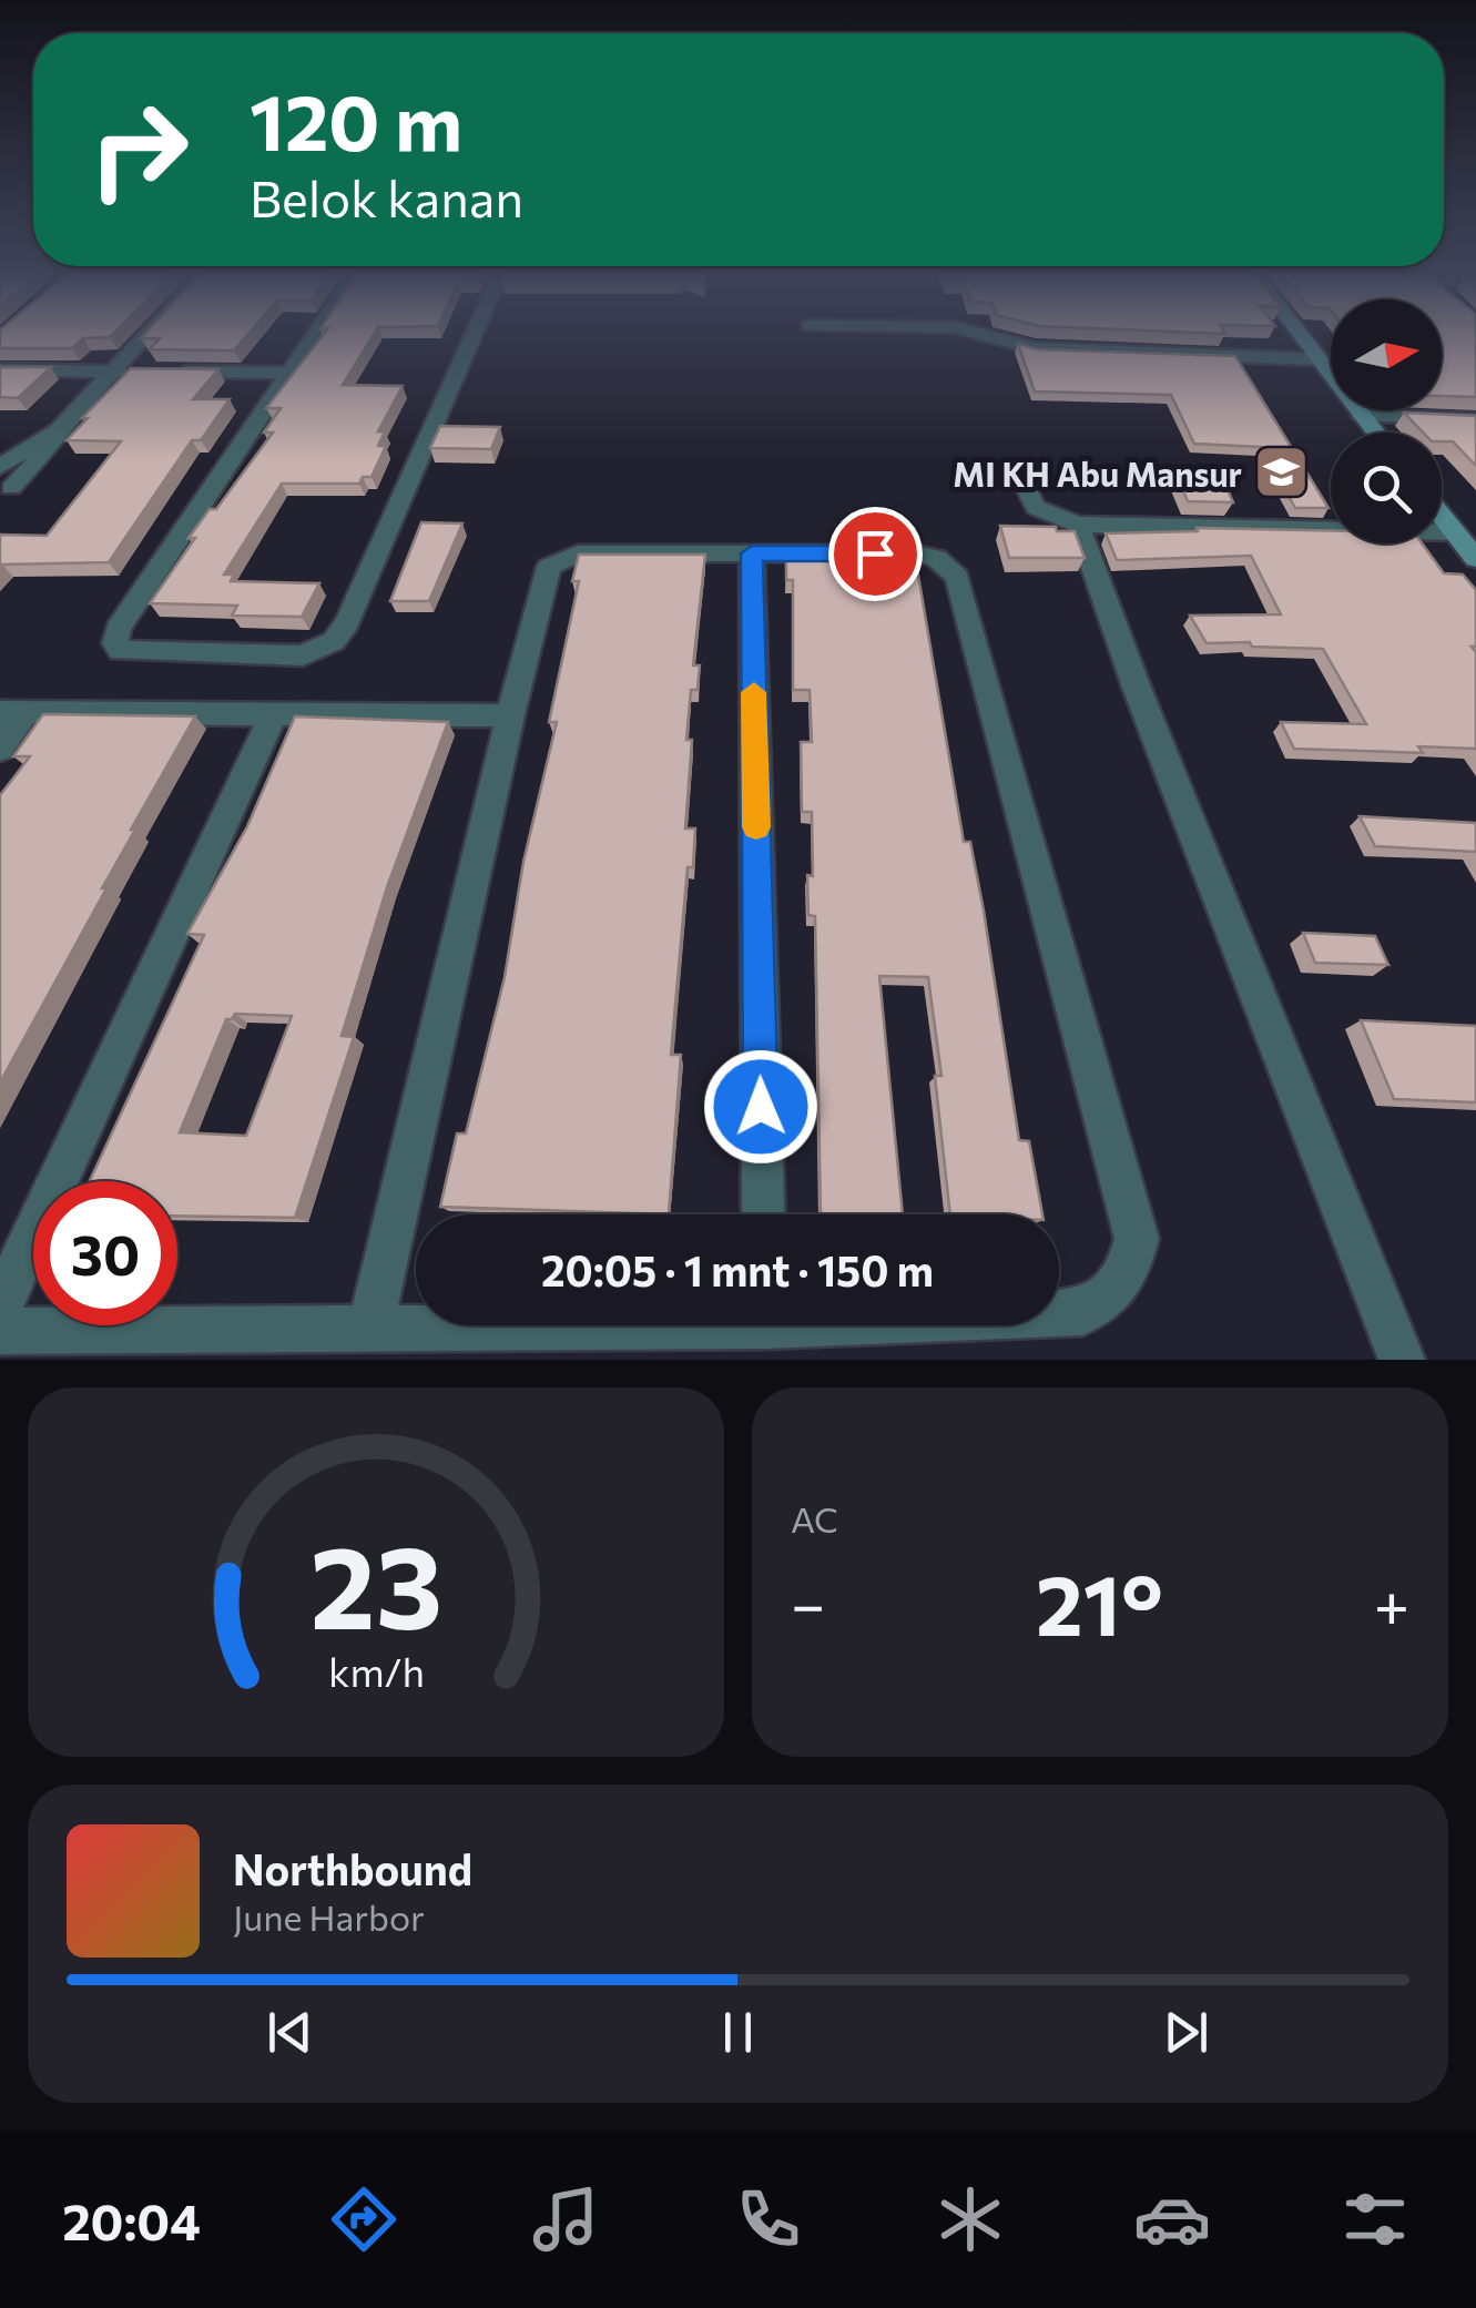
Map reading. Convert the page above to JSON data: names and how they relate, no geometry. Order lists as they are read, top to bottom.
{
  "places": {
    "school or university": ["MI KH Abu Mansur"]
  },
  "north": "right",
  "page": {
    "turn": ["120 m", "Belok kanan"],
    "limit": "30",
    "trip": "20:05 · 1 mnt · 150 m",
    "tile": "AC",
    "heat": ["−", "21°", "+"],
    "song": ["Northbound", "June Harbor"],
    "tabs": "20:04",
    "gauge": ["23", "km/h"]
  }
}
